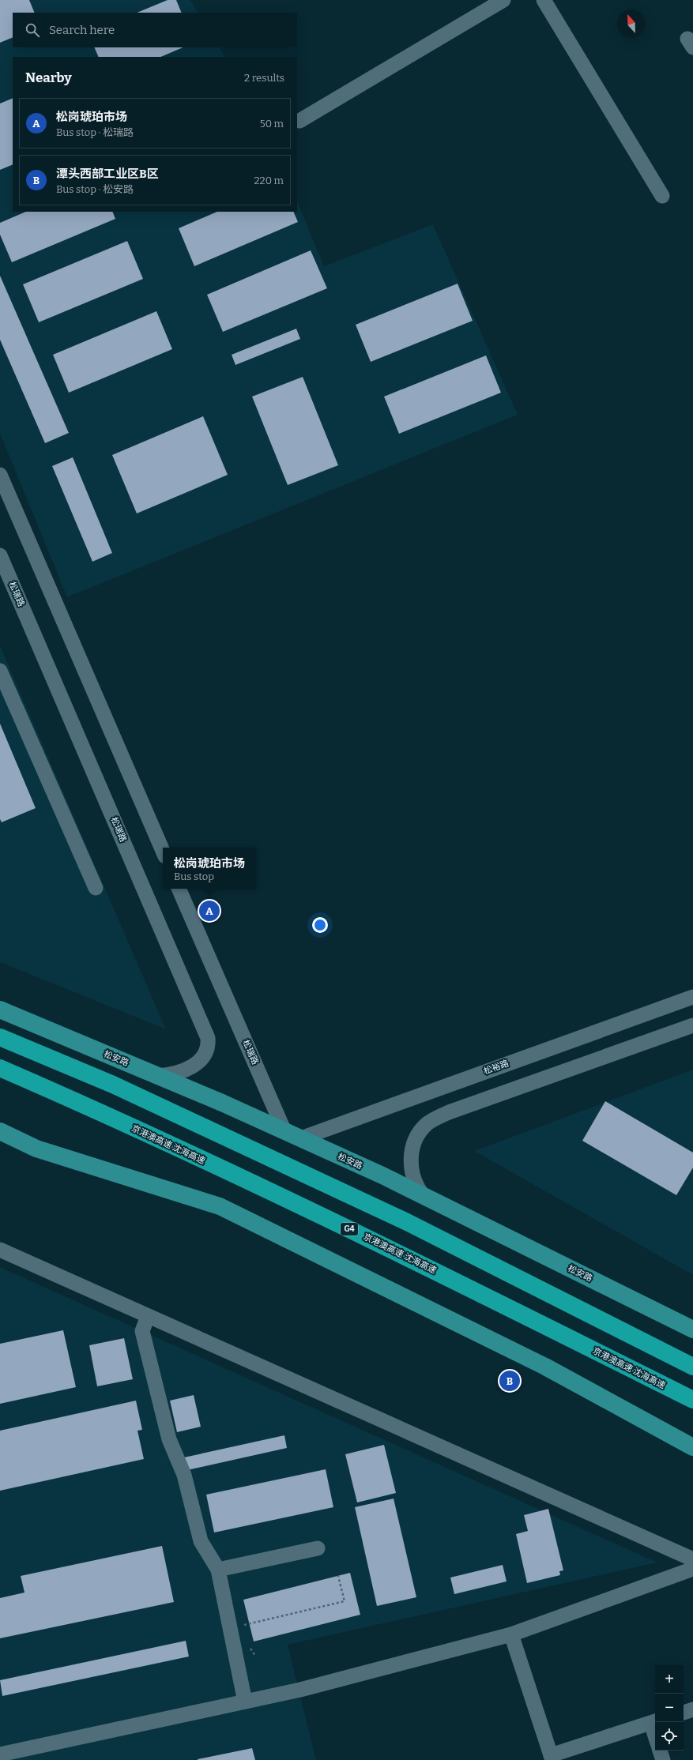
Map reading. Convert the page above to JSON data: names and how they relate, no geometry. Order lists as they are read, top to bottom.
{
  "streets": {
    "highway": ["京港澳高速 沈海高速", "G4"],
    "main road": ["松安路"],
    "street": ["松瑞路", "松裕路"]
  },
  "crossings": [
    ["松瑞路", "松安路"],
    ["松安路", "松裕路"]
  ],
  "north": "top",
  "page": {
    "search": "Search here",
    "heading": ["Nearby", "2 results"],
    "list": [
      {
        "mark": "A",
        "name": "松岗琥珀市场",
        "note": "Bus stop · 松瑞路",
        "value": "50 m"
      },
      {
        "mark": "B",
        "name": "潭头西部工业区B区",
        "note": "Bus stop · 松安路",
        "value": "220 m"
      }
    ],
    "popup": ["松岗琥珀市场", "Bus stop"],
    "pins": ["A", "B"],
    "map_buttons": ["+", "−"]
  }
}
